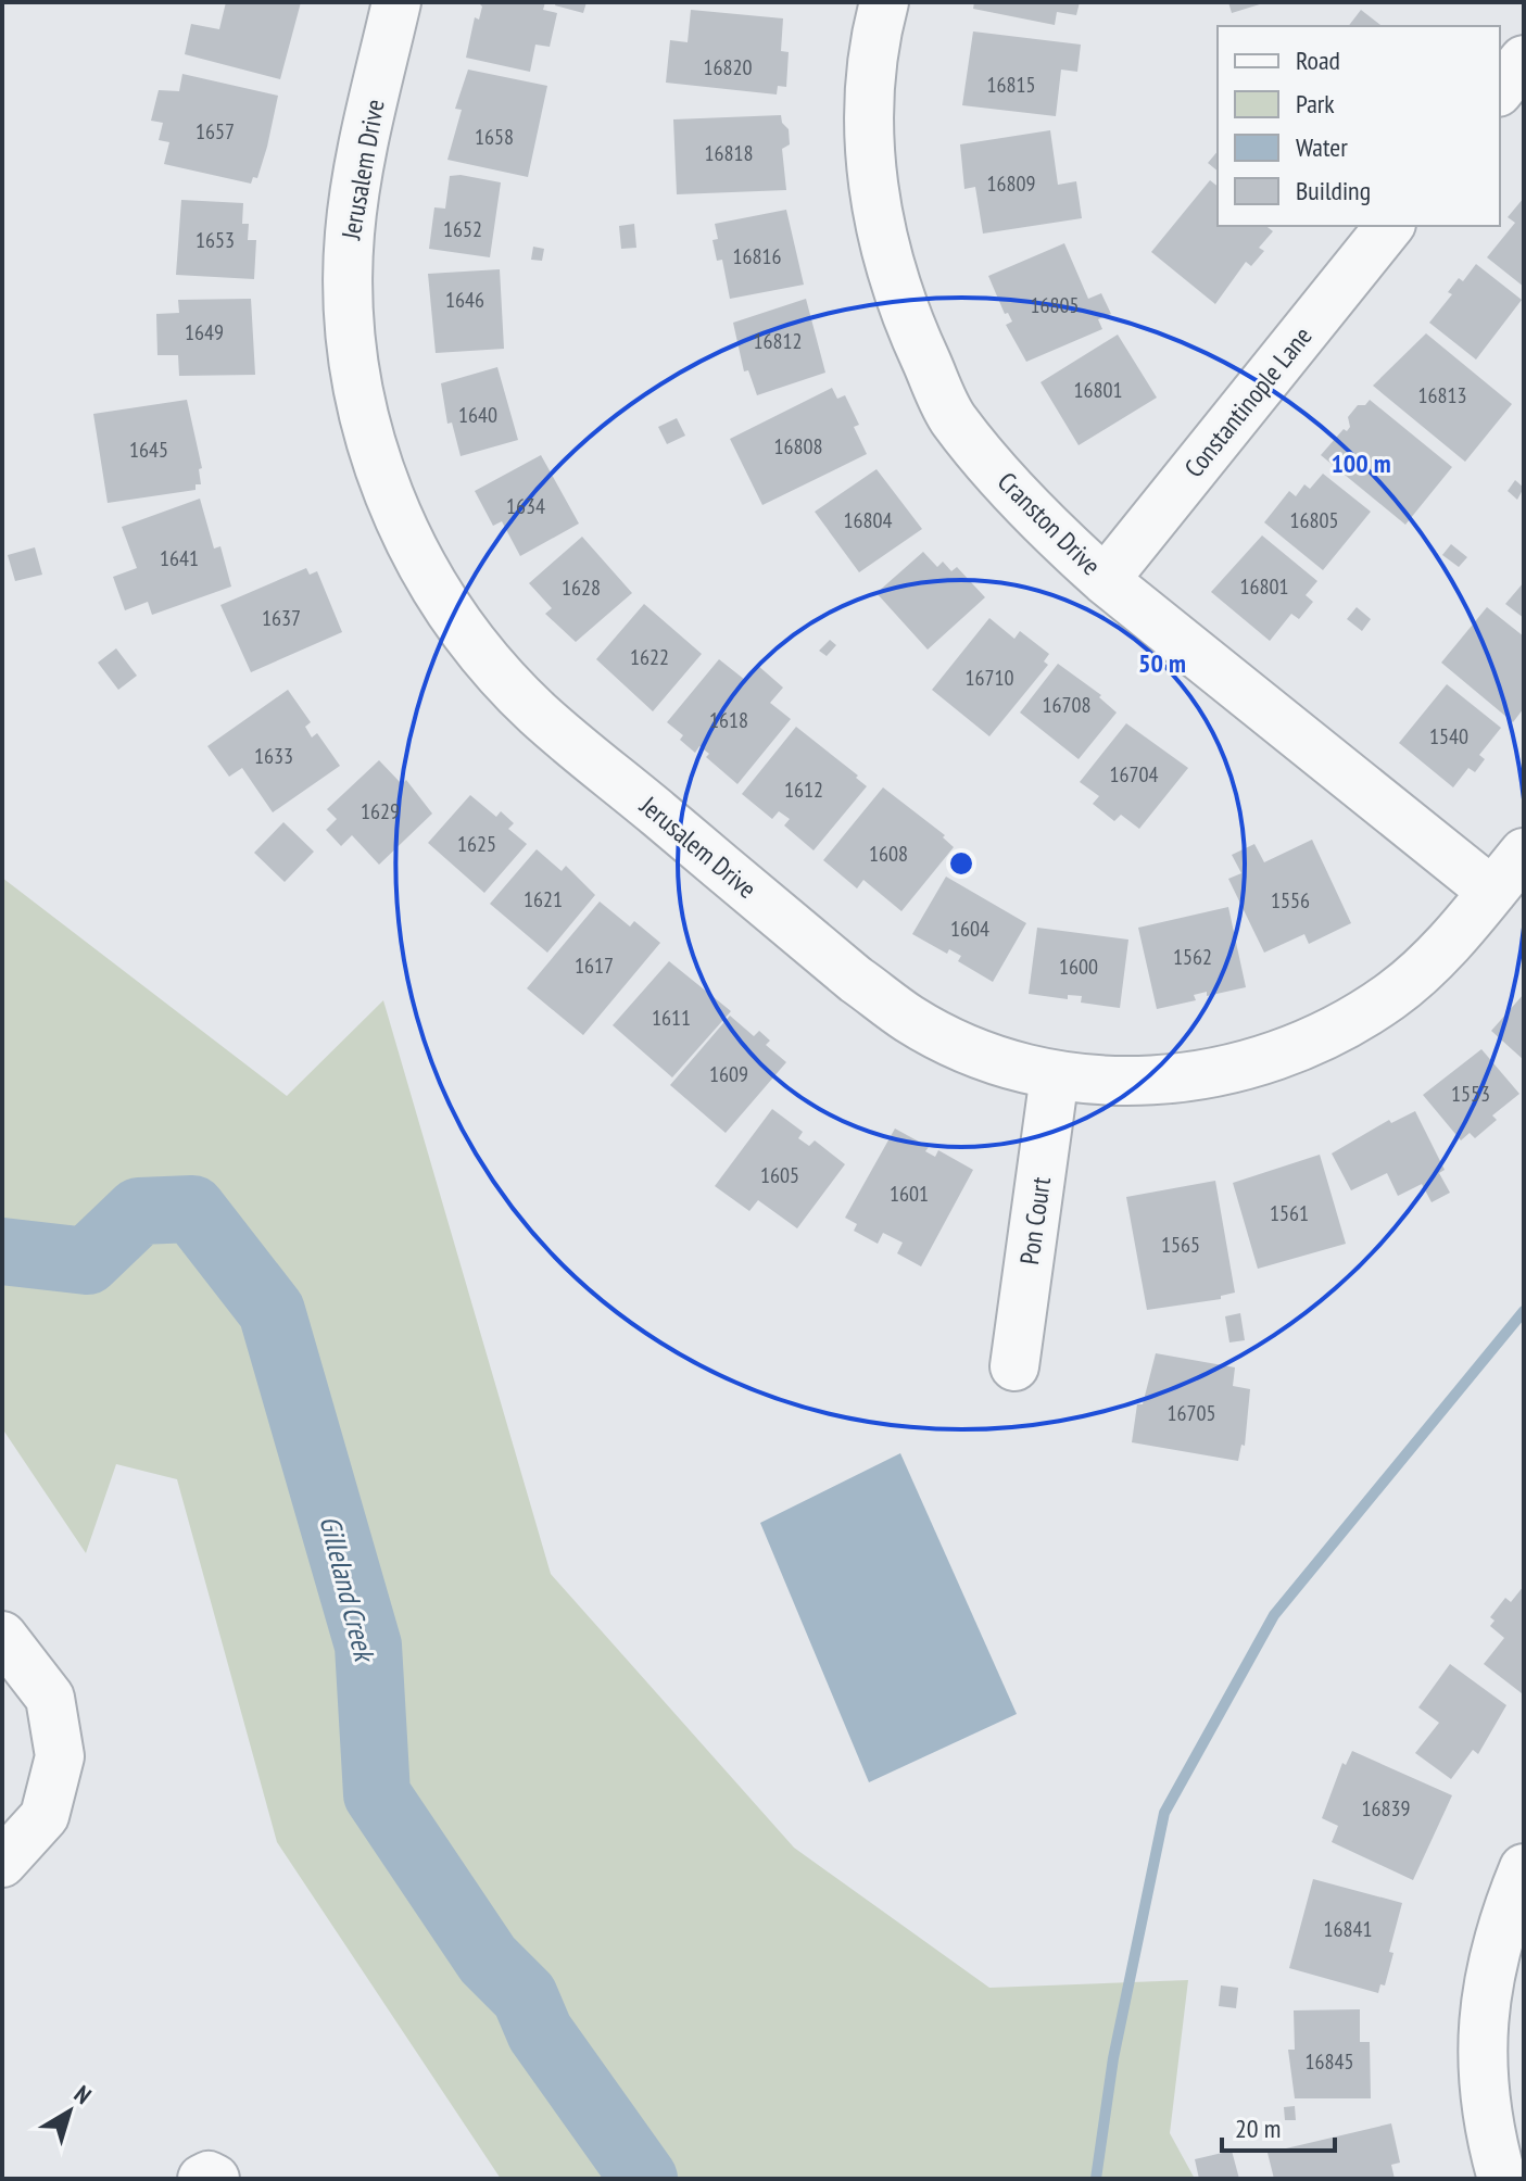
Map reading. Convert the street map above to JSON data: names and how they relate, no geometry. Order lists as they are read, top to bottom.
{
  "streets": {
    "street": [
      "Jerusalem Drive",
      "Constantinople Lane",
      "Cranston Drive",
      "Pon Court"
    ]
  },
  "crossings": [
    ["Jerusalem Drive", "Cranston Drive"],
    ["Jerusalem Drive", "Pon Court"],
    ["Constantinople Lane", "Cranston Drive"]
  ],
  "water": ["Gilleland Creek"],
  "house_numbers": [
    "16820",
    "16815",
    "1657",
    "1658",
    "16818",
    "16809",
    "1652",
    "1653",
    "16816",
    "1646",
    "16805",
    "1649",
    "16812",
    "16801",
    "16813",
    "1640",
    "16808",
    "1645",
    "1634",
    "16804",
    "16805",
    "1641",
    "16801",
    "1628",
    "1637",
    "1622",
    "16710",
    "16708",
    "1618",
    "1540",
    "1633",
    "16704",
    "1612",
    "1629",
    "1625",
    "1608",
    "1621",
    "1556",
    "1604",
    "1562",
    "1617",
    "1600",
    "1611",
    "1609",
    "1553",
    "1605",
    "1601",
    "1561",
    "1565",
    "16705",
    "16839",
    "16841",
    "16845"
  ],
  "legend": [
    "Road",
    "Park",
    "Water",
    "Building"
  ],
  "scale_bar": "20 m",
  "north": "top right",
  "rings": ["100 m", "50 m"]
}
